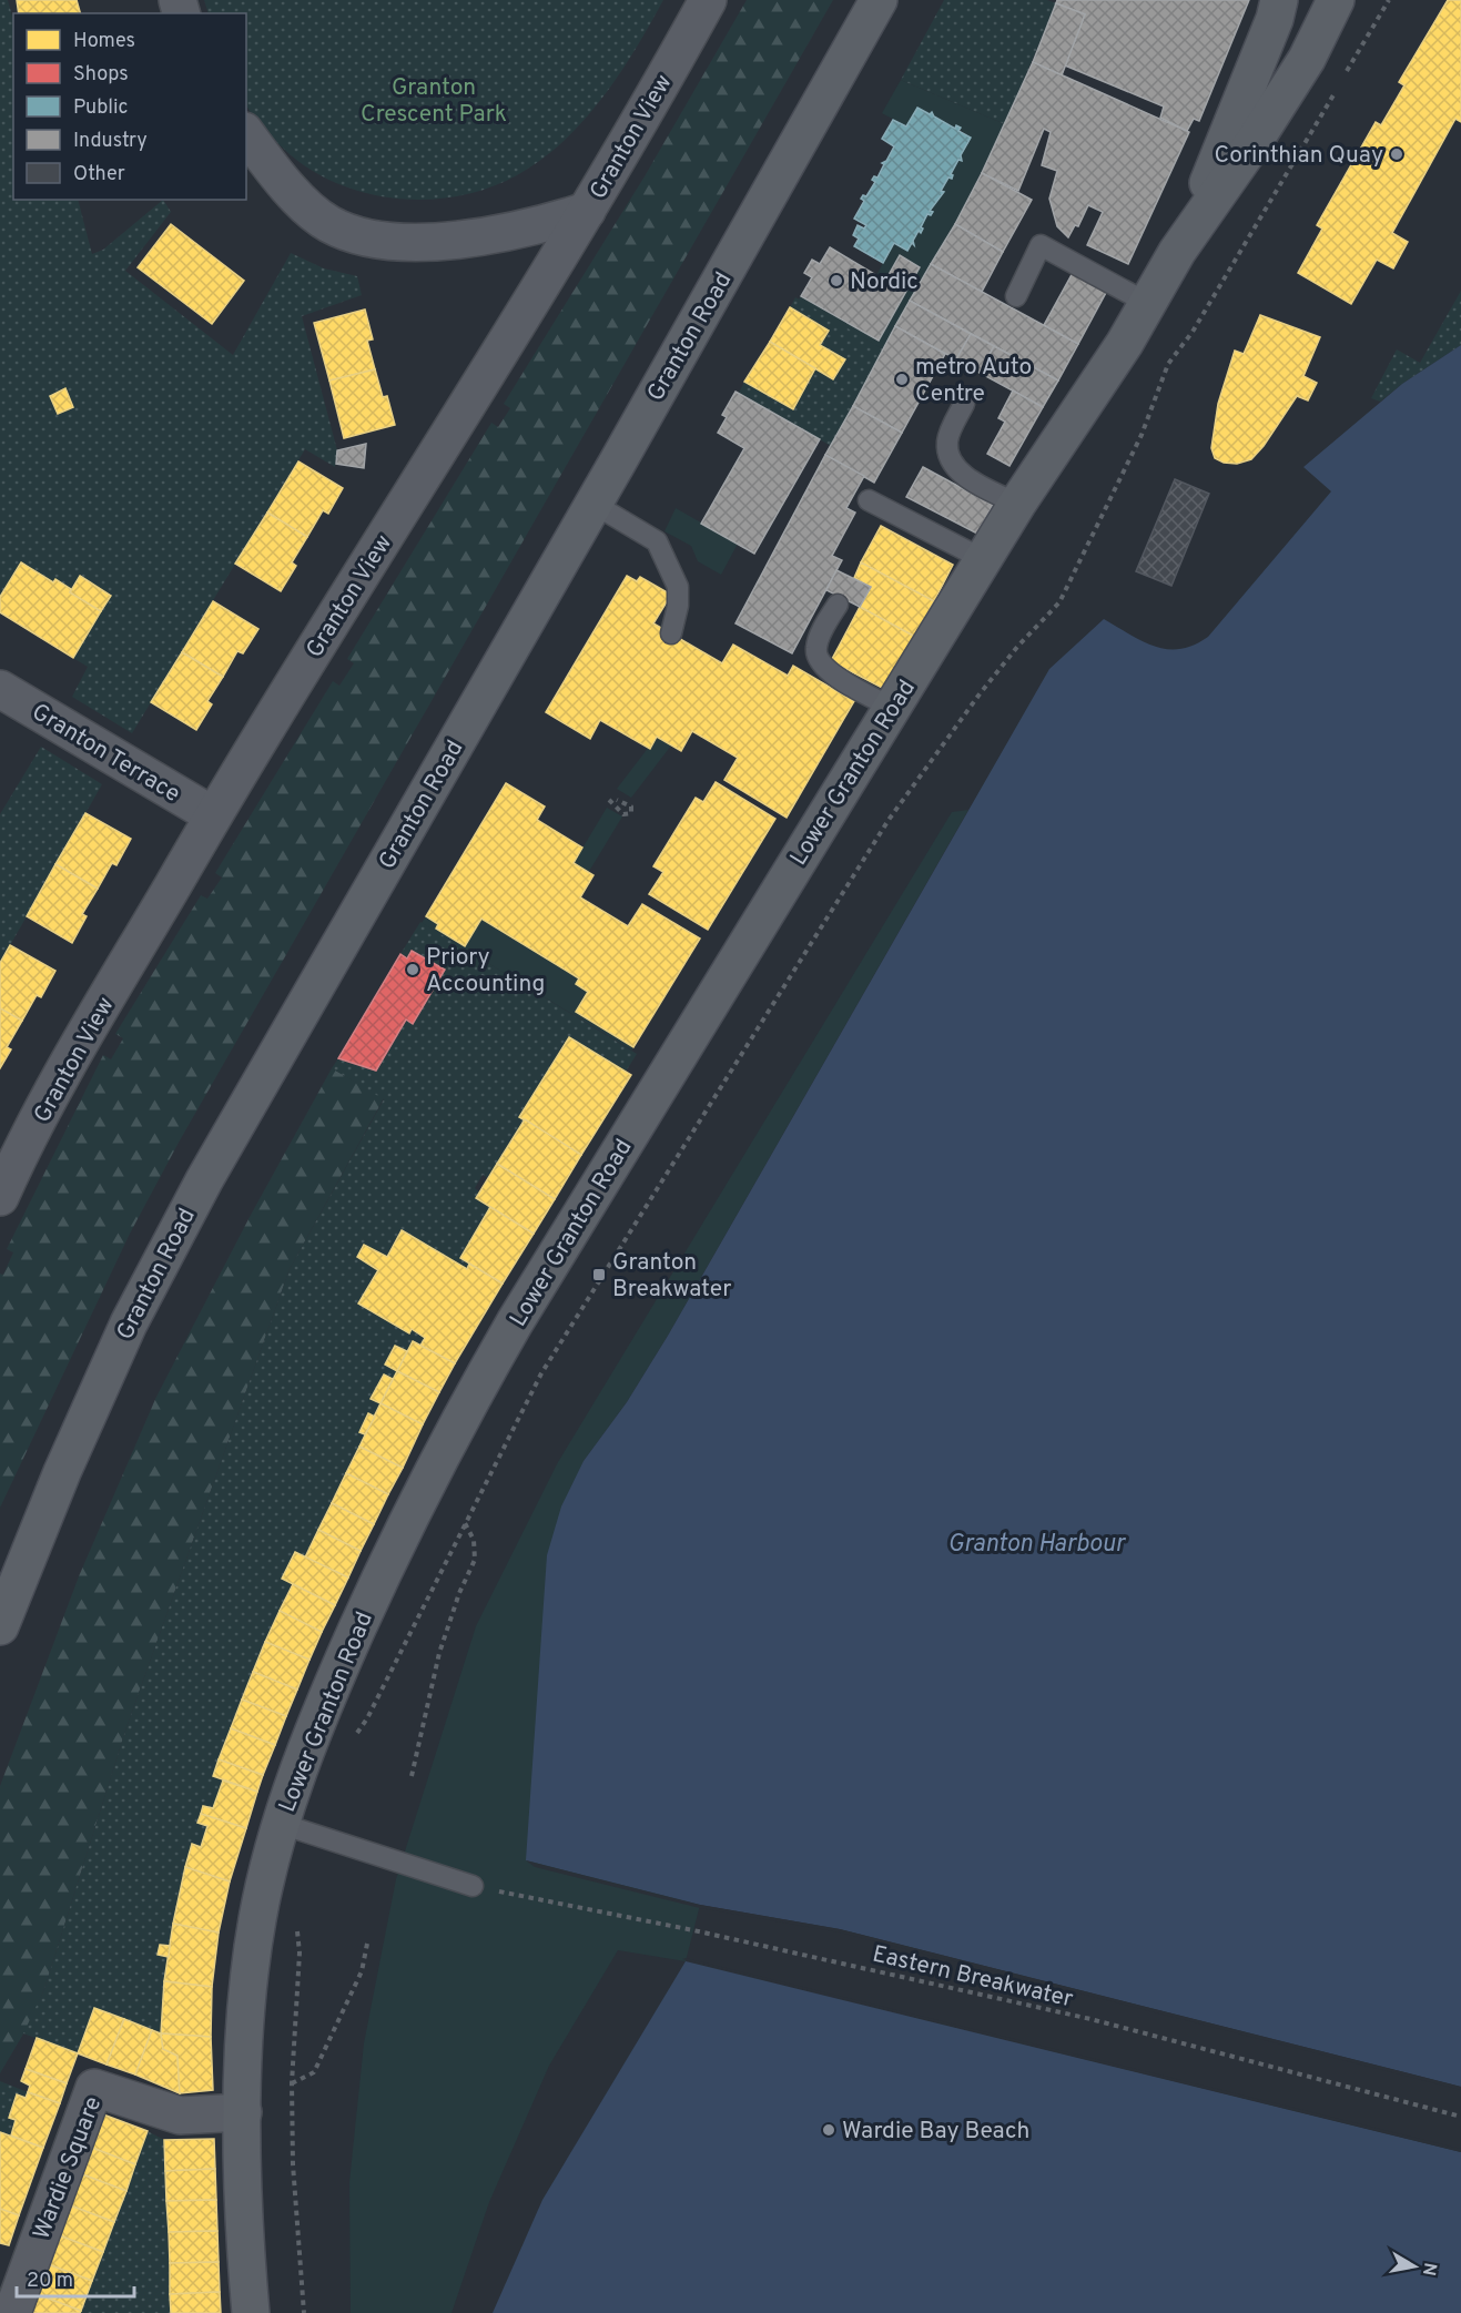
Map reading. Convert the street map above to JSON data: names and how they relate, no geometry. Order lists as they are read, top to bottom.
{
  "streets": {
    "main road": ["Granton Road", "Lower Granton Road"],
    "street": ["Granton View", "Granton Terrace", "Wardie Square"],
    "path": ["Eastern Breakwater"]
  },
  "crossings": [
    ["Granton View", "Granton Terrace"],
    ["Lower Granton Road", "Wardie Square"]
  ],
  "water": ["Granton Harbour"],
  "parks": ["Granton Crescent Park"],
  "places": {
    "other": [
      "Corinthian Quay",
      "Nordic",
      "metro Auto Centre",
      "Priory Accounting",
      "Wardie Bay Beach"
    ],
    "transit": ["Granton Breakwater"]
  },
  "legend": [
    "Homes",
    "Shops",
    "Public",
    "Industry",
    "Other"
  ],
  "scale_bar": "20 m",
  "north": "right"
}
